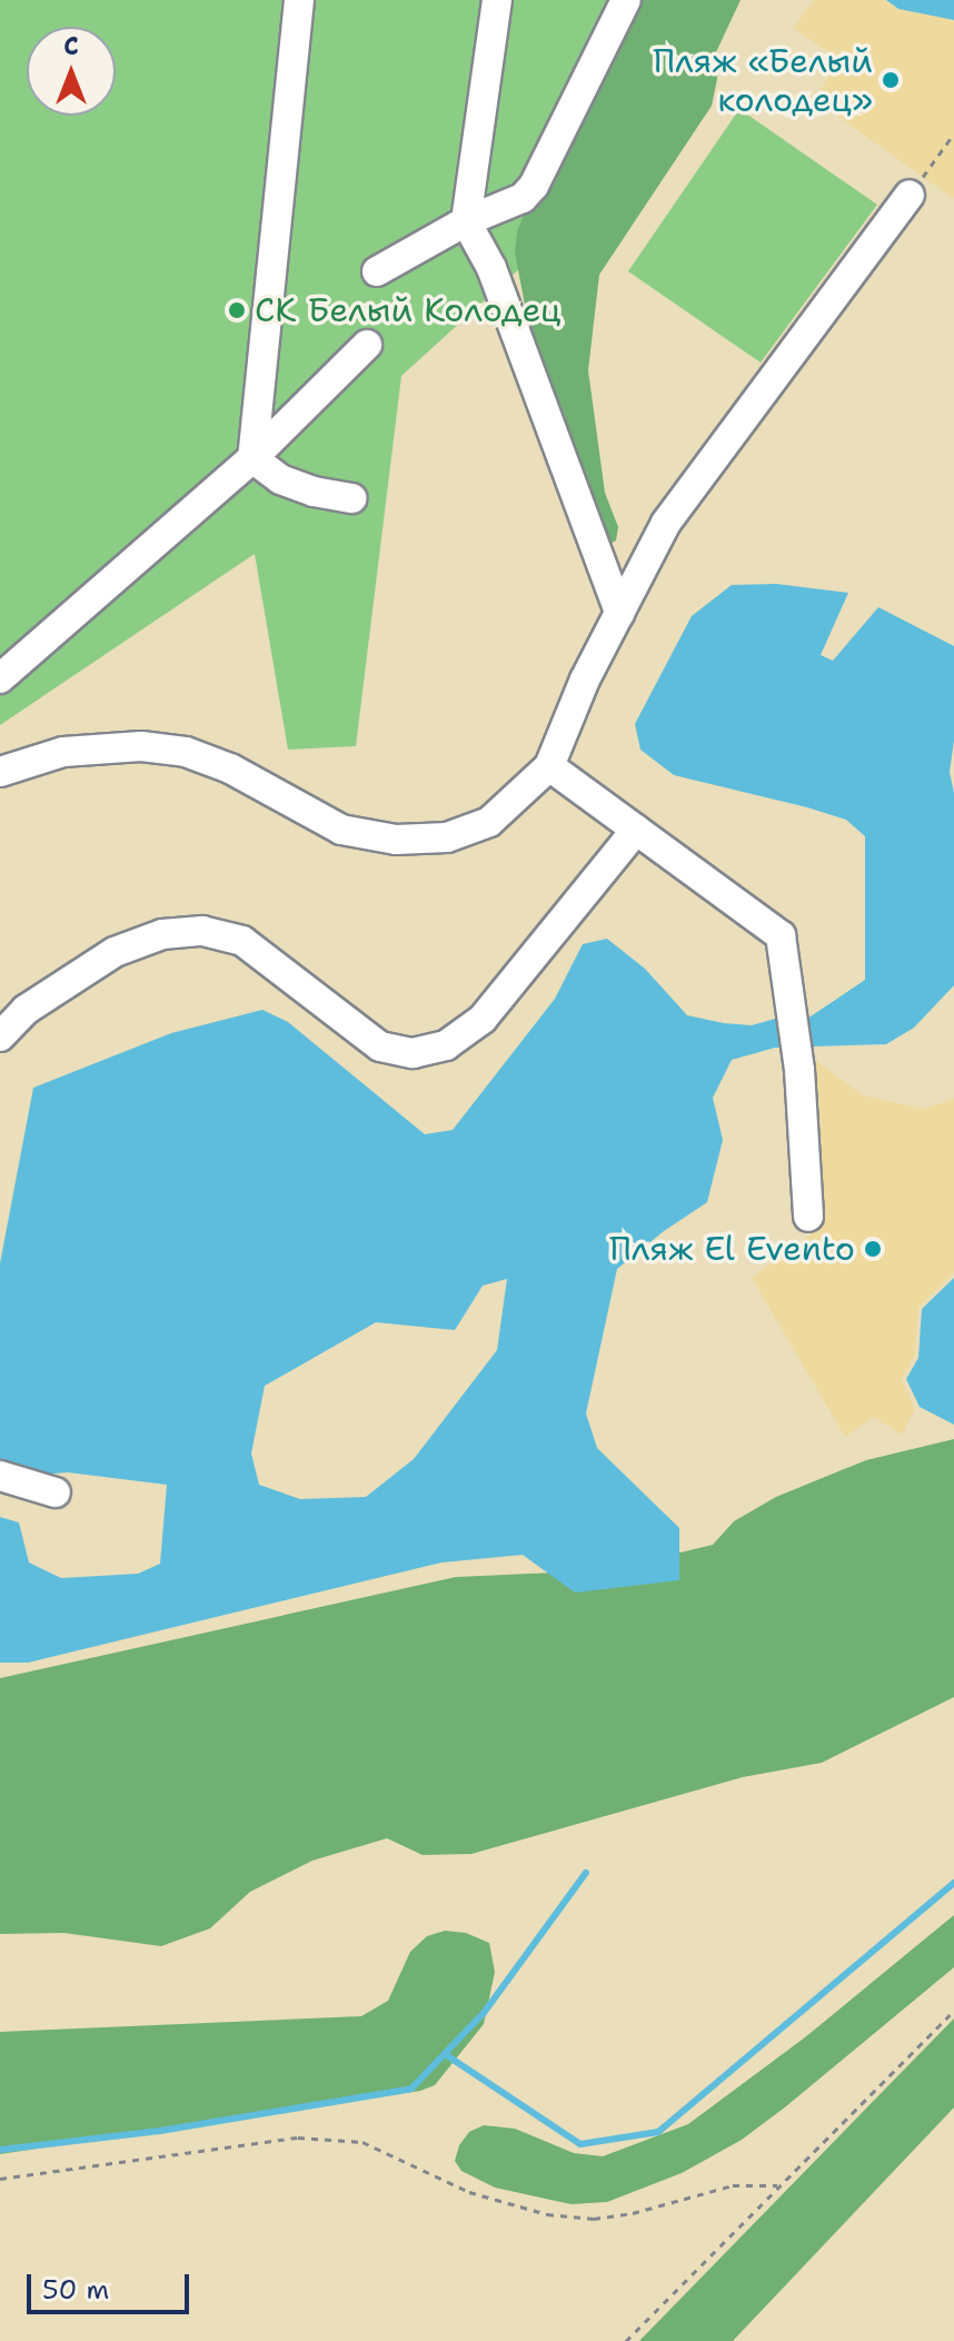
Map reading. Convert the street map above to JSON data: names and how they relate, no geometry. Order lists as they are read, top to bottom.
{
  "places": ["Пляж «Белый колодец»", "СК Белый Колодец", "Пляж El Evento"],
  "scale_bar": "50 m",
  "north": "top"
}
